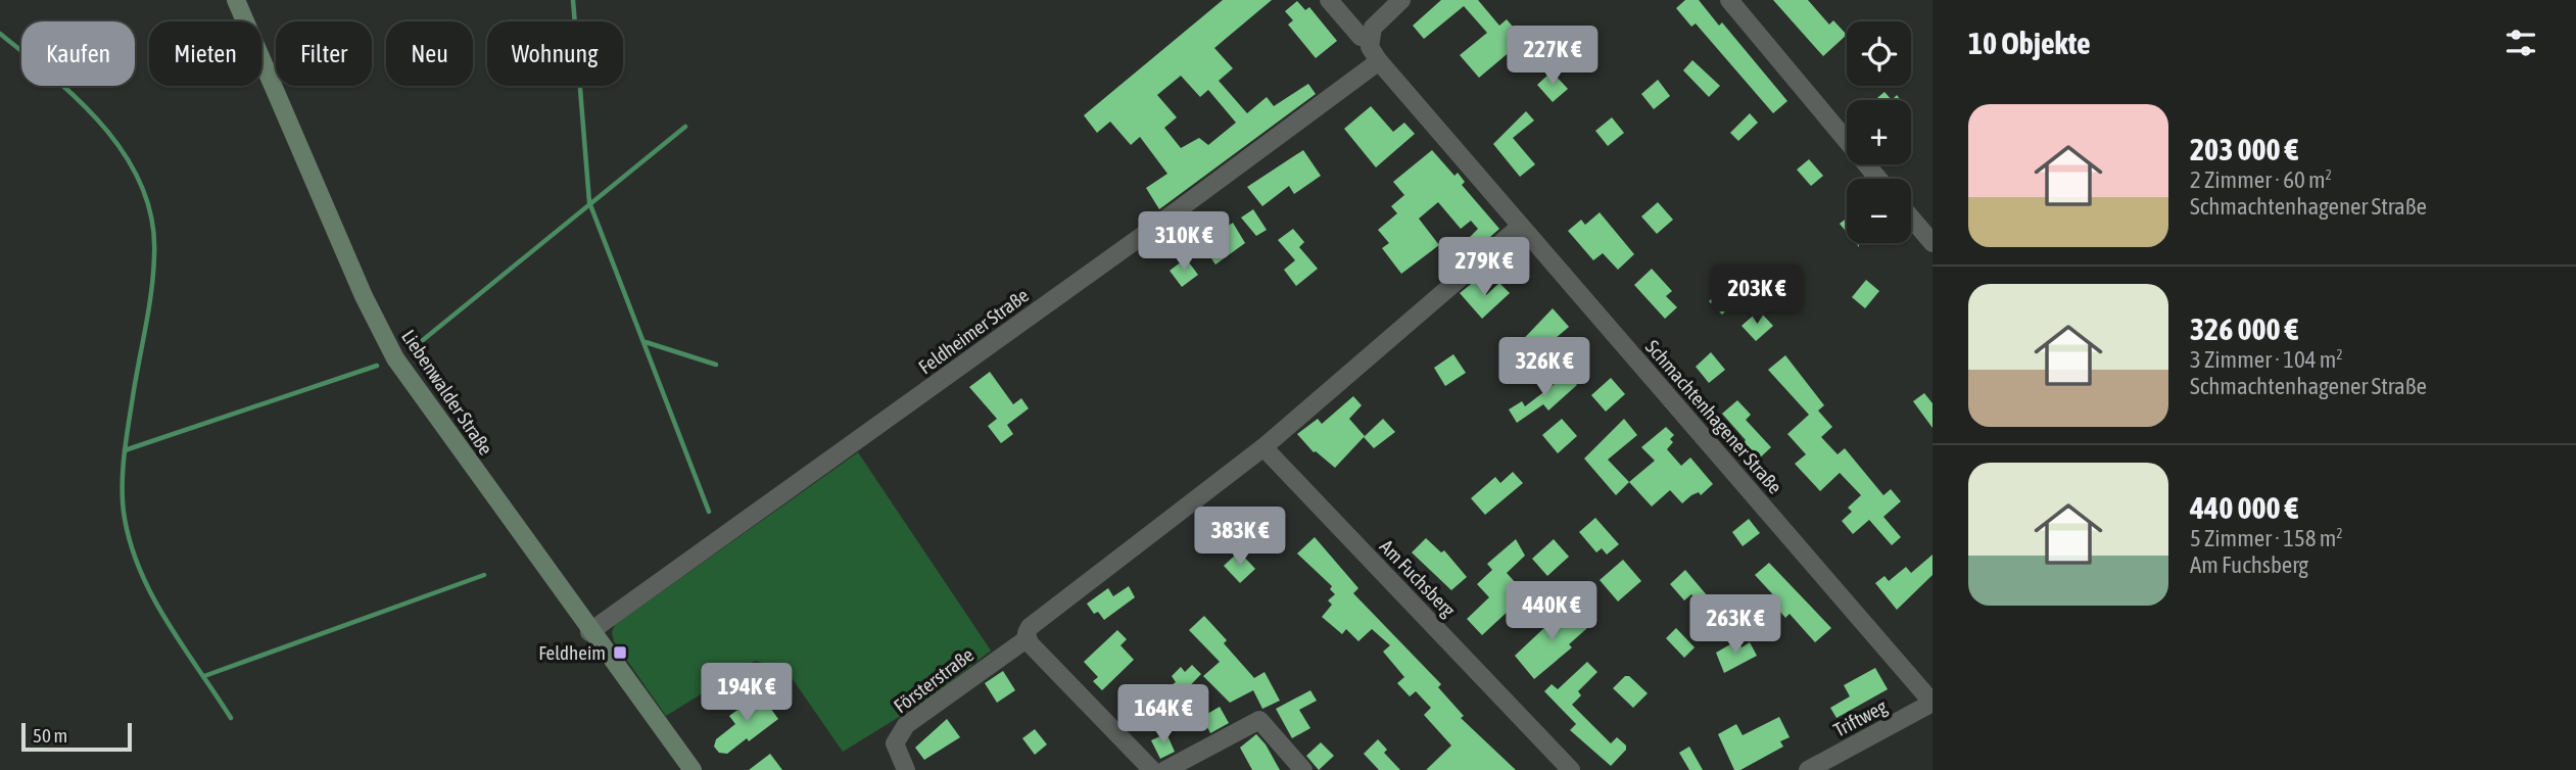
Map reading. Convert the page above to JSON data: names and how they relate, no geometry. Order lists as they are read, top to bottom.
{
  "streets": {
    "main road": ["Liebenwalder Straße"],
    "street": [
      "Feldheimer Straße",
      "Schmachtenhagener Straße",
      "Am Fuchsberg",
      "Försterstraße",
      "Triftweg"
    ]
  },
  "crossings": [
    ["Feldheimer Straße", "Liebenwalder Straße"],
    ["Feldheimer Straße", "Schmachtenhagener Straße"],
    ["Schmachtenhagener Straße", "Triftweg"]
  ],
  "places": {
    "transit": ["Feldheim"]
  },
  "scale_bar": "50 m",
  "page": {
    "heading": "10 Objekte",
    "map_buttons": ["+", "−"],
    "chip": [
      "Kaufen",
      "Mieten",
      "Filter",
      "Neu",
      "Wohnung"
    ],
    "price": [
      "227K €",
      "310K €",
      "279K €",
      "203K €",
      "326K €",
      "383K €",
      "440K €",
      "263K €",
      "194K €",
      "164K €"
    ],
    "list": [
      {
        "name": "203 000 €",
        "note": "2 Zimmer · 60 m² · Schmachtenhagener Straße"
      },
      {
        "name": "326 000 €",
        "note": "3 Zimmer · 104 m² · Schmachtenhagener Straße"
      },
      {
        "name": "440 000 €",
        "note": "5 Zimmer · 158 m² · Am Fuchsberg"
      }
    ],
    "scale": "50 m"
  }
}
